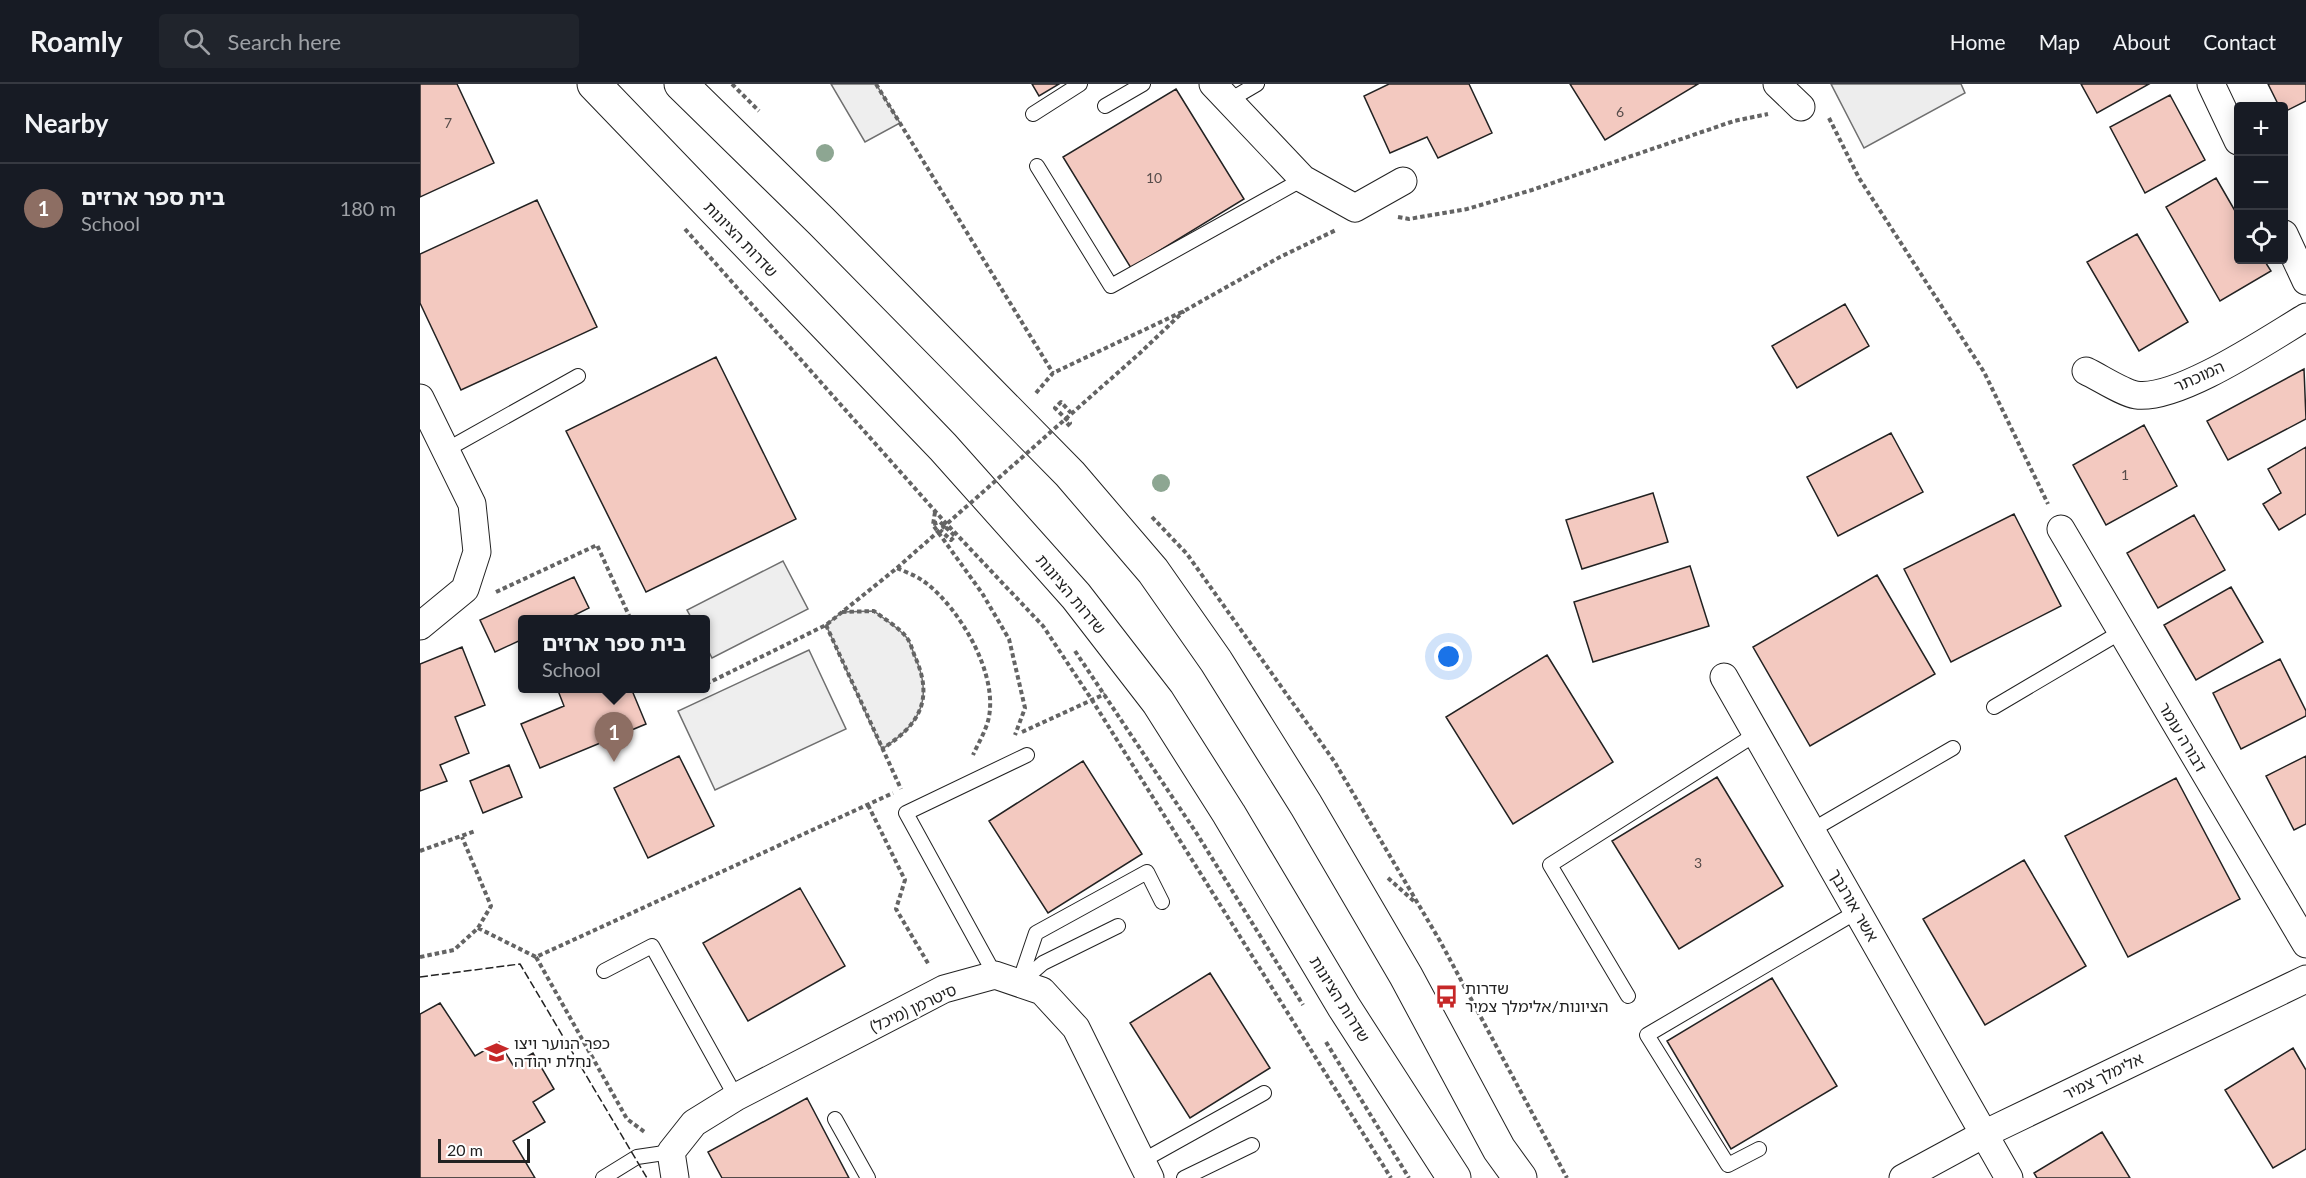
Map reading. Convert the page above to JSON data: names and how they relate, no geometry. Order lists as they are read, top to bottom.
{
  "streets": {
    "street": [
      "שדרות הציונות",
      "המוכתר",
      "דבורה עומר",
      "אשר אורנבך",
      "סיטרמן (מיכל)",
      "אלימלך צמיר"
    ]
  },
  "crossings": [
    ["אשר אורנבך", "אלימלך צמיר"]
  ],
  "places": {
    "bus stop": ["שדרות הציונות/אלימלך צמיר"],
    "school or university": ["כפר הנוער ויצו נחלת יהודה"]
  },
  "house_numbers": [
    "6",
    "7",
    "10",
    "1",
    "3"
  ],
  "scale_bar": "20 m",
  "page": {
    "header": "Roamly",
    "search": "Search here",
    "nav": [
      "Home",
      "Map",
      "About",
      "Contact"
    ],
    "heading": "Nearby",
    "map_buttons": ["+", "−"],
    "list": [
      {
        "mark": "1",
        "name": "בית ספר ארזים",
        "note": "School",
        "value": "180 m"
      }
    ],
    "popup": ["בית ספר ארזים", "School"],
    "pins": "1",
    "scale": "20 m"
  }
}
